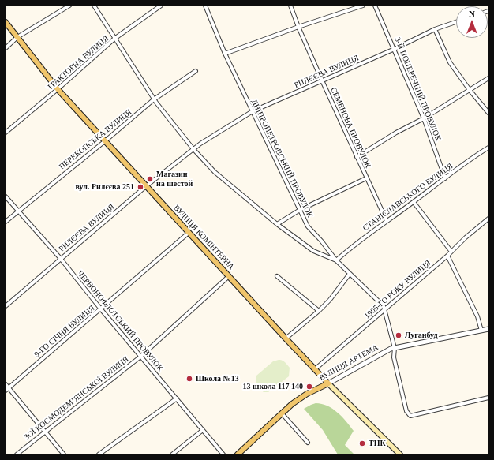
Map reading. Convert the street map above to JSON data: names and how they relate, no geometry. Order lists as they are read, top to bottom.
{
  "streets": {
    "main road": ["ВУЛИЦЯ КОМІНТЕРНА", "ВУЛИЦЯ АРТЕМА"],
    "street": [
      "ТРАКТОРНА ВУЛИЦЯ",
      "РИЛЄЄВА ВУЛИЦЯ",
      "3-Й ПОПЕРЕЧНИЙ ПРОВУЛОК",
      "СЕМЕНОВА ПРОВУЛОК",
      "ПЕРЕКОПСЬКА ВУЛИЦЯ",
      "ДНІПРОПЕТРОВСЬКИЙ ПРОВУЛОК",
      "СТАНІСЛАВСЬКОГО ВУЛИЦЯ",
      "1905-ГО РОКУ ВУЛИЦЯ",
      "ЧЕРВОНОФЛОТСЬКИЙ ПРОВУЛОК",
      "9-ГО СІЧНЯ ВУЛИЦЯ",
      "ЗОЇ КОСМОДЕМ’ЯНСЬКОЇ ВУЛИЦЯ"
    ]
  },
  "crossings": [
    ["ТРАКТОРНА ВУЛИЦЯ", "ВУЛИЦЯ КОМІНТЕРНА"],
    ["РИЛЄЄВА ВУЛИЦЯ", "3-Й ПОПЕРЕЧНИЙ ПРОВУЛОК"],
    ["РИЛЄЄВА ВУЛИЦЯ", "СЕМЕНОВА ПРОВУЛОК"],
    ["РИЛЄЄВА ВУЛИЦЯ", "ДНІПРОПЕТРОВСЬКИЙ ПРОВУЛОК"],
    ["РИЛЄЄВА ВУЛИЦЯ", "ВУЛИЦЯ КОМІНТЕРНА"],
    ["РИЛЄЄВА ВУЛИЦЯ", "ЧЕРВОНОФЛОТСЬКИЙ ПРОВУЛОК"],
    ["3-Й ПОПЕРЕЧНИЙ ПРОВУЛОК", "СТАНІСЛАВСЬКОГО ВУЛИЦЯ"],
    ["СЕМЕНОВА ПРОВУЛОК", "СТАНІСЛАВСЬКОГО ВУЛИЦЯ"],
    ["ПЕРЕКОПСЬКА ВУЛИЦЯ", "ВУЛИЦЯ КОМІНТЕРНА"],
    ["ПЕРЕКОПСЬКА ВУЛИЦЯ", "ЧЕРВОНОФЛОТСЬКИЙ ПРОВУЛОК"],
    ["ДНІПРОПЕТРОВСЬКИЙ ПРОВУЛОК", "СТАНІСЛАВСЬКОГО ВУЛИЦЯ"],
    ["ВУЛИЦЯ КОМІНТЕРНА", "1905-ГО РОКУ ВУЛИЦЯ"],
    ["ВУЛИЦЯ КОМІНТЕРНА", "9-ГО СІЧНЯ ВУЛИЦЯ"],
    ["ВУЛИЦЯ КОМІНТЕРНА", "ВУЛИЦЯ АРТЕМА"],
    ["ВУЛИЦЯ КОМІНТЕРНА", "ЗОЇ КОСМОДЕМ’ЯНСЬКОЇ ВУЛИЦЯ"],
    ["ЧЕРВОНОФЛОТСЬКИЙ ПРОВУЛОК", "9-ГО СІЧНЯ ВУЛИЦЯ"],
    ["ЧЕРВОНОФЛОТСЬКИЙ ПРОВУЛОК", "ЗОЇ КОСМОДЕМ’ЯНСЬКОЇ ВУЛИЦЯ"]
  ],
  "places": [
    "Магазин на шестой",
    "вул. Рилєєва 251",
    "Луганбуд",
    "Школа №13",
    "13 школа 117 140",
    "ТНК"
  ],
  "north": "top"
}
